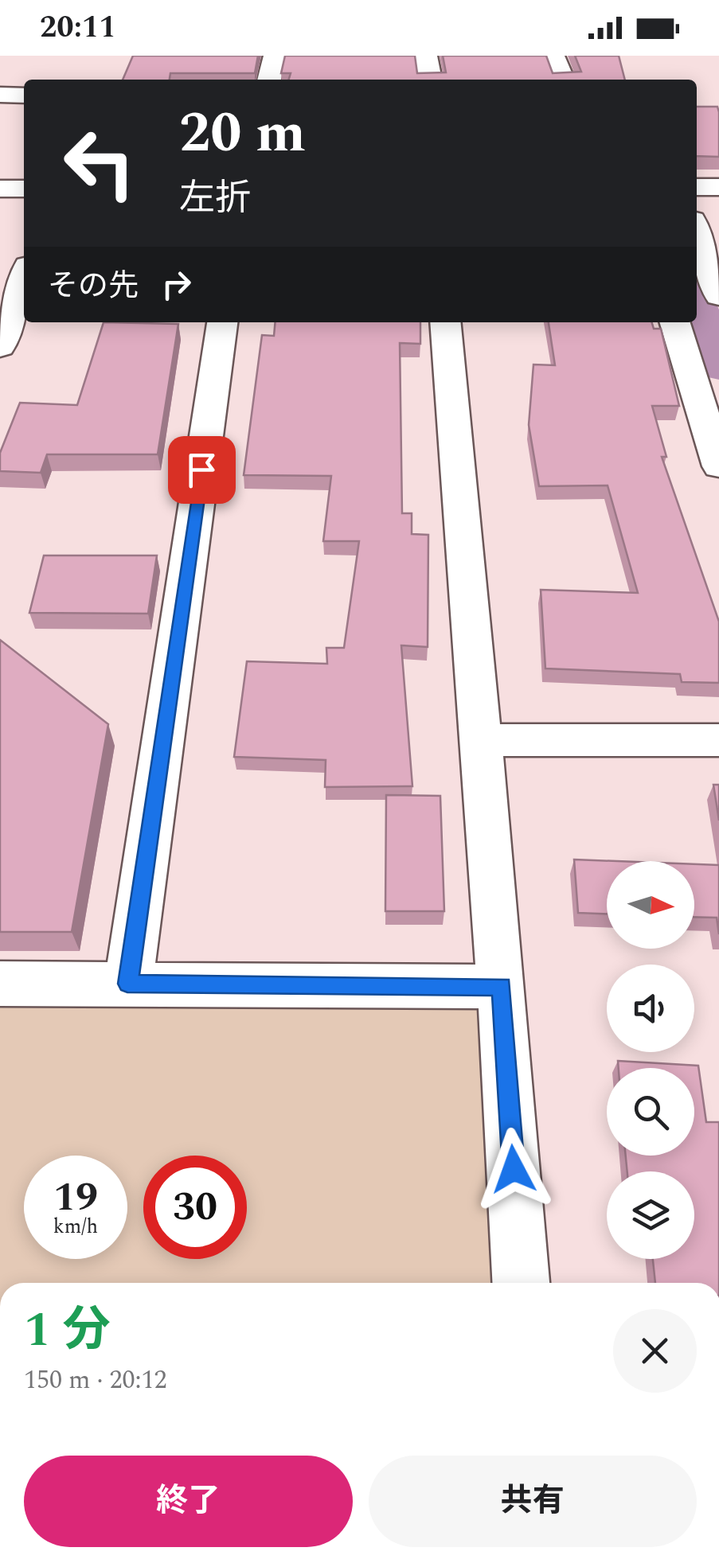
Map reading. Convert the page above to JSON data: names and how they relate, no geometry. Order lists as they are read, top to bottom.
{
  "north": "right",
  "page": {
    "status": "20:11",
    "turn": ["20 m", "左折"],
    "then": "その先",
    "speed": "19 km/h",
    "limit": "30",
    "heading": ["1 分", "150 m · 20:12"],
    "buttons": ["終了", "共有"]
  }
}
